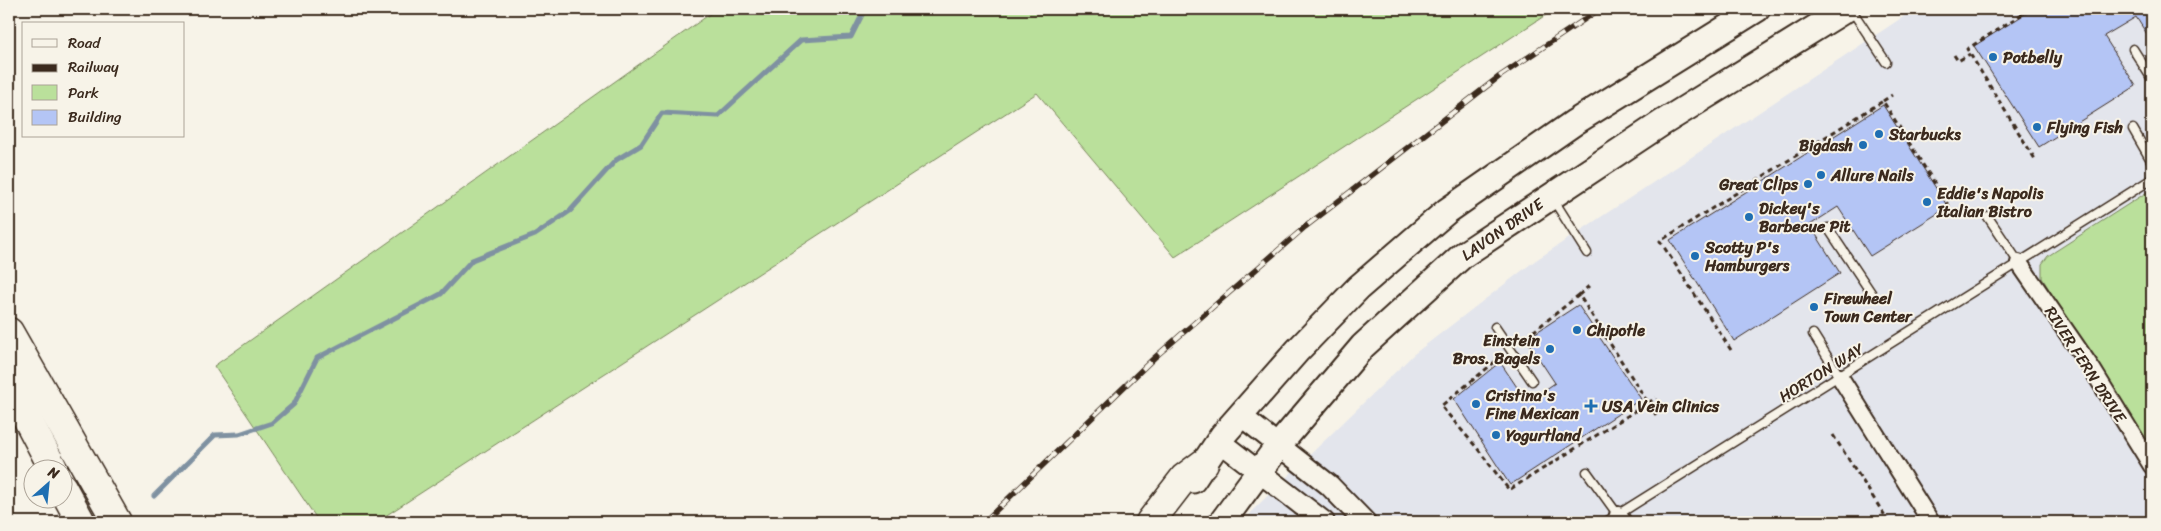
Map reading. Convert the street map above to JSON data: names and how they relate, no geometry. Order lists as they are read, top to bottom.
{
  "streets": {
    "main road": ["LAVON DRIVE"],
    "street": ["RIVER FERN DRIVE"],
    "lane": ["HORTON WAY"]
  },
  "crossings": [
    ["RIVER FERN DRIVE", "HORTON WAY"]
  ],
  "places": {
    "other": [
      "Potbelly",
      "Flying Fish",
      "Starbucks",
      "Bigdash",
      "Allure Nails",
      "Great Clips",
      "Eddie's Napolis Italian Bistro",
      "Dickey's Barbecue Pit",
      "Scotty P's Hamburgers",
      "Firewheel Town Center",
      "Chipotle",
      "Einstein Bros. Bagels",
      "Cristina's Fine Mexican",
      "Yogurtland"
    ],
    "health": ["USA Vein Clinics"]
  },
  "legend": [
    "Road",
    "Railway",
    "Park",
    "Building"
  ],
  "north": "top right"
}
